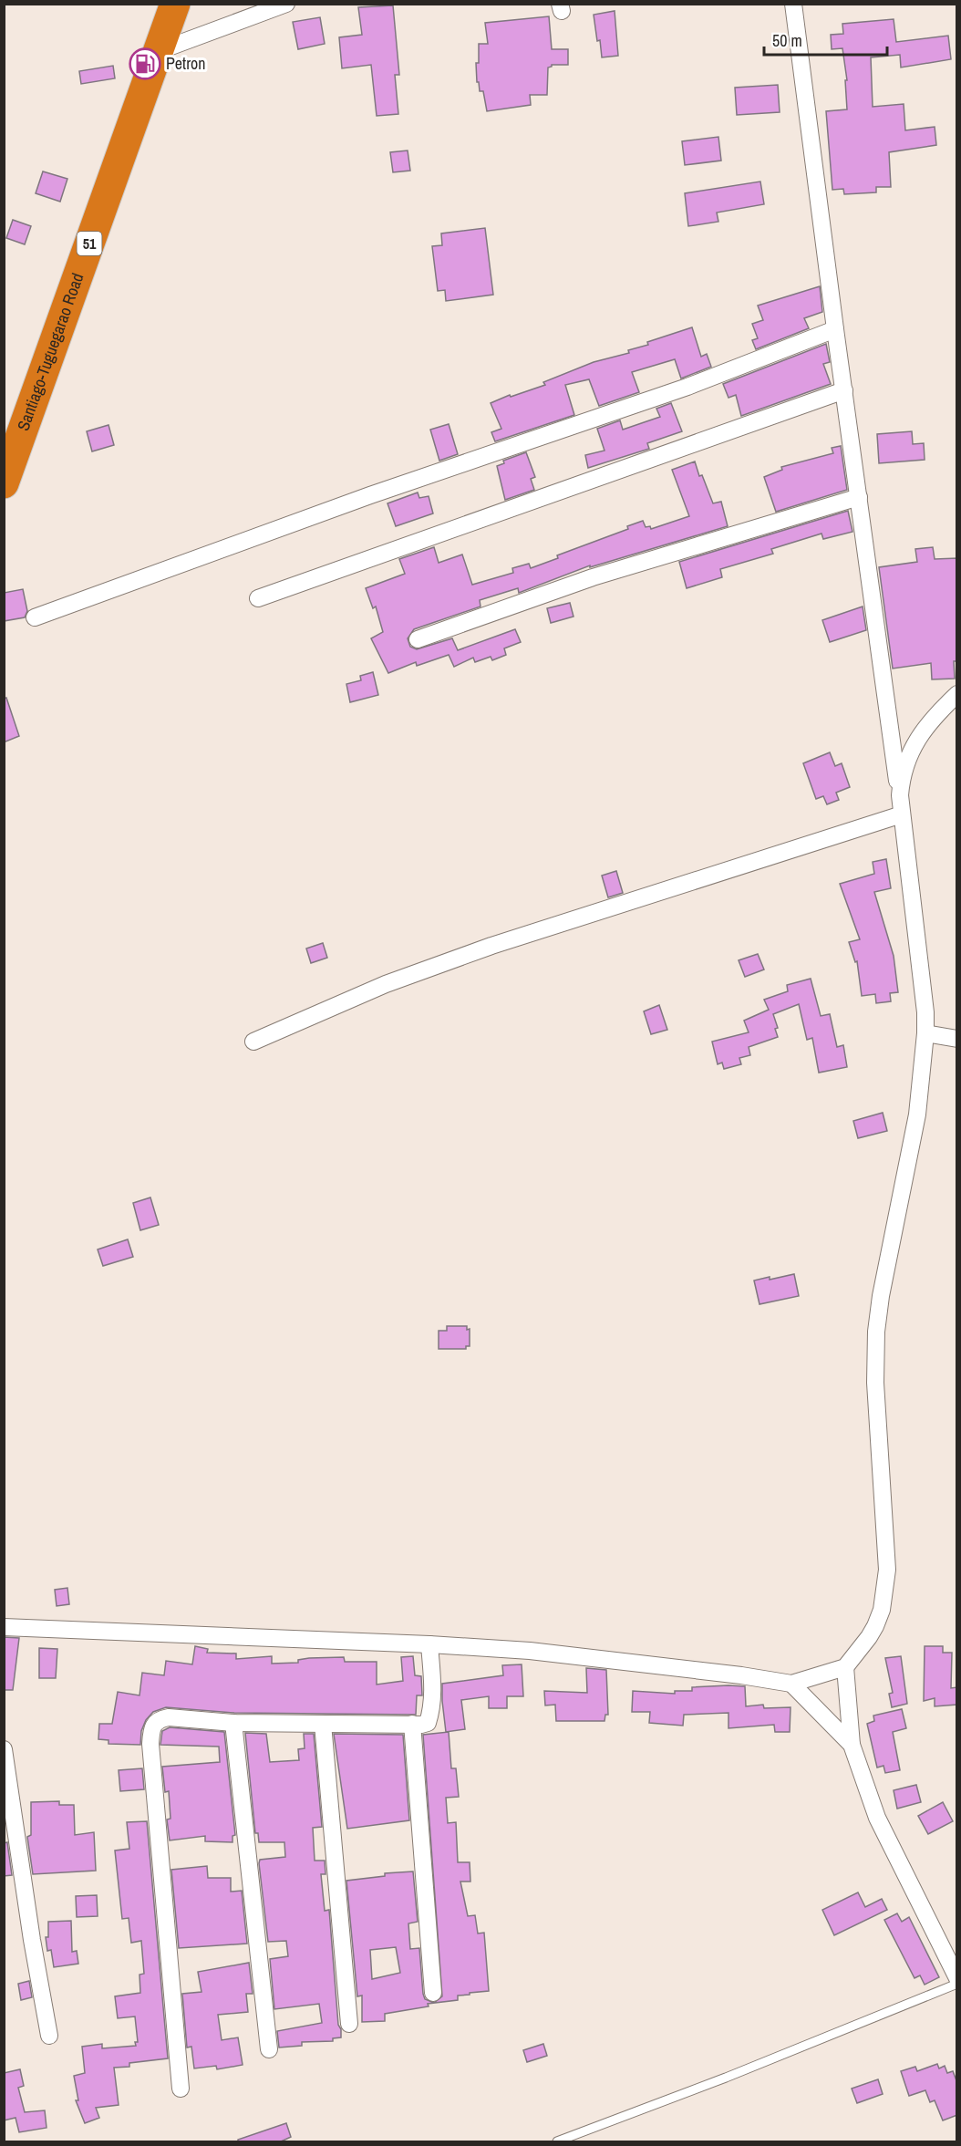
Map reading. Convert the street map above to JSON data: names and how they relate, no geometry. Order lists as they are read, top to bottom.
{
  "streets": {
    "highway": ["51", "Santiago-Tuguegarao Road"]
  },
  "places": {
    "fuel station": ["Petron"]
  },
  "scale_bar": "50 m"
}
